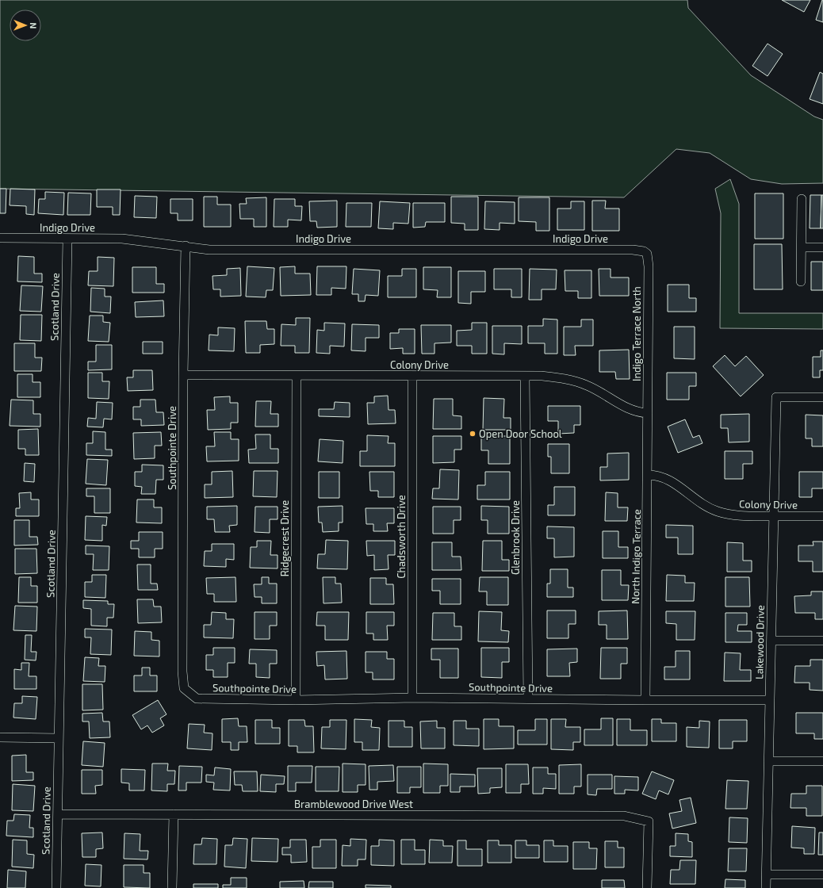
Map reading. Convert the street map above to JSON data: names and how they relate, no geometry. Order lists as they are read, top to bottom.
{
  "streets": {
    "street": [
      "Indigo Drive",
      "Scotland Drive",
      "Indigo Terrace North",
      "Colony Drive",
      "Southpointe Drive",
      "Chadsworth Drive",
      "Glenbrook Drive",
      "Ridgecrest Drive",
      "North Indigo Terrace",
      "Lakewood Drive",
      "Bramblewood Drive West"
    ]
  },
  "crossings": [
    ["Indigo Drive", "Scotland Drive"],
    ["Indigo Drive", "Indigo Terrace North"],
    ["Indigo Drive", "Southpointe Drive"],
    ["Scotland Drive", "Bramblewood Drive West"],
    ["Indigo Terrace North", "Colony Drive"],
    ["Indigo Terrace North", "North Indigo Terrace"],
    ["Colony Drive", "Southpointe Drive"],
    ["Colony Drive", "Chadsworth Drive"],
    ["Colony Drive", "Glenbrook Drive"],
    ["Colony Drive", "Ridgecrest Drive"],
    ["Colony Drive", "North Indigo Terrace"],
    ["Colony Drive", "Lakewood Drive"],
    ["Southpointe Drive", "Chadsworth Drive"],
    ["Southpointe Drive", "Glenbrook Drive"],
    ["Southpointe Drive", "Ridgecrest Drive"],
    ["Southpointe Drive", "North Indigo Terrace"],
    ["Southpointe Drive", "Lakewood Drive"]
  ],
  "places": ["Open Door School"],
  "north": "right"
}
